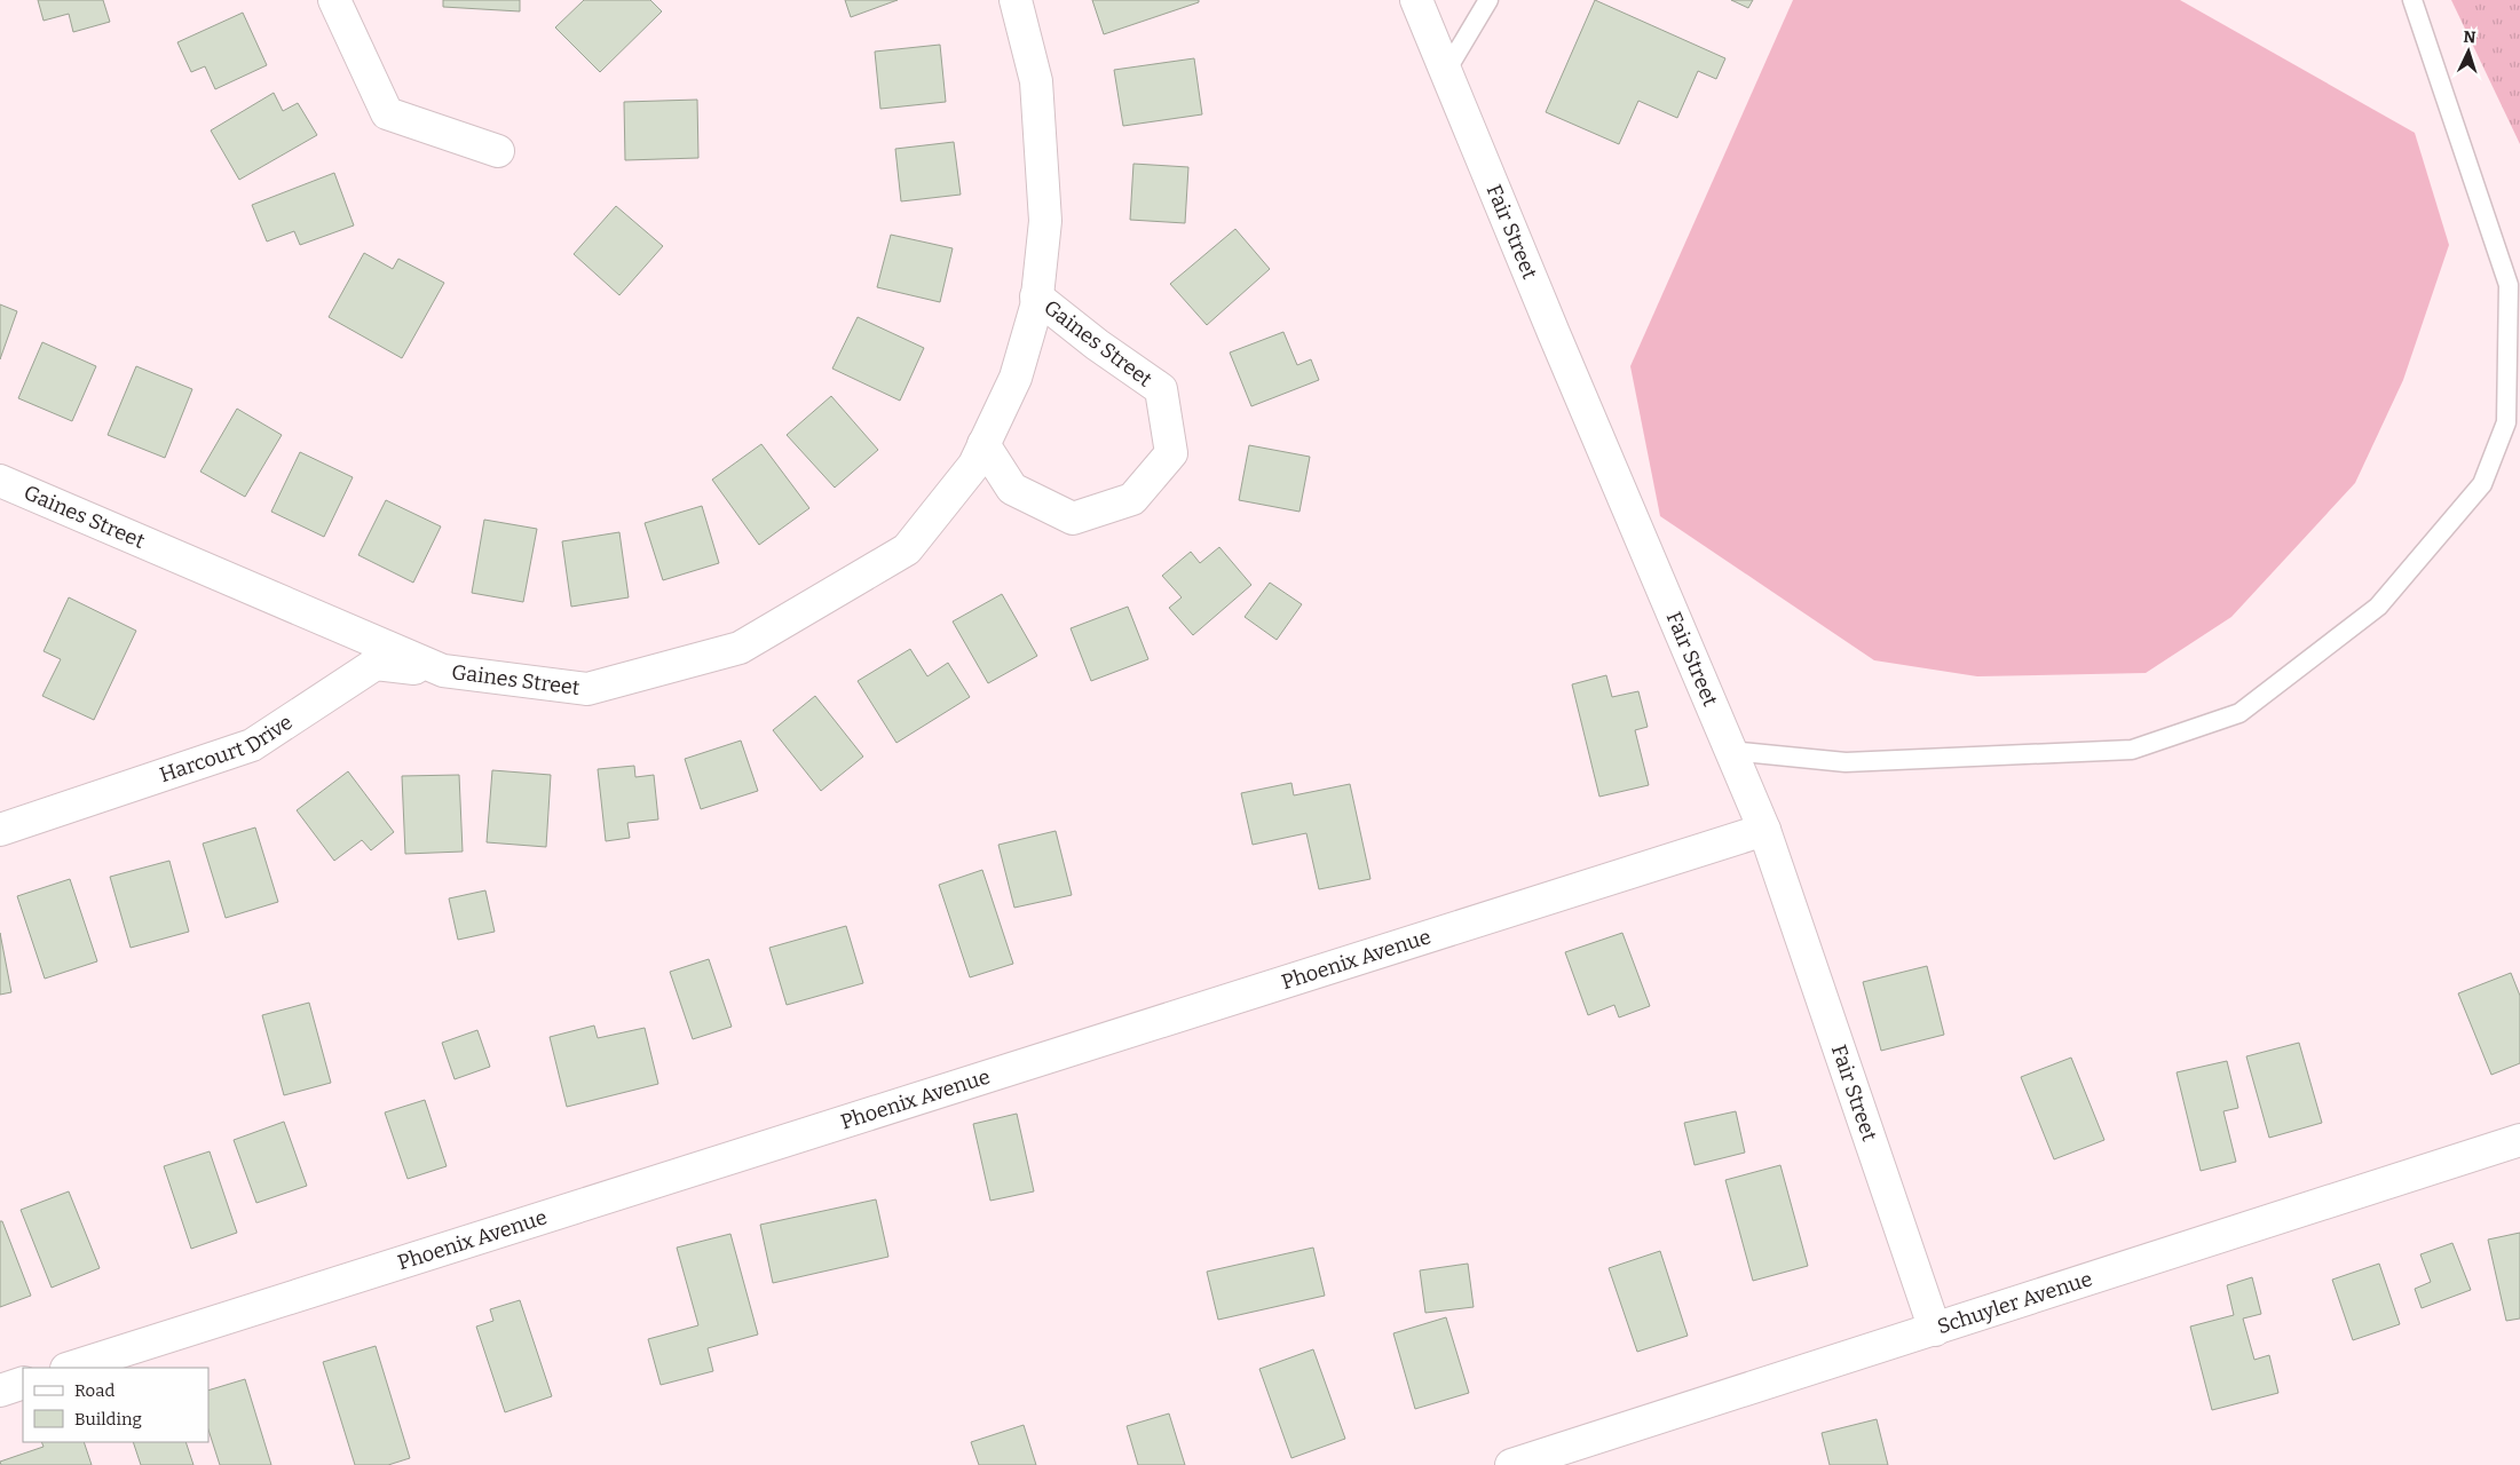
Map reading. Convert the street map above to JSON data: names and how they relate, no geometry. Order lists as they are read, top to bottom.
{
  "streets": {
    "street": [
      "Fair Street",
      "Gaines Street",
      "Harcourt Drive",
      "Phoenix Avenue",
      "Schuyler Avenue"
    ]
  },
  "crossings": [
    ["Fair Street", "Phoenix Avenue"],
    ["Fair Street", "Schuyler Avenue"],
    ["Gaines Street", "Harcourt Drive"]
  ],
  "legend": ["Road", "Building"],
  "north": "top"
}
